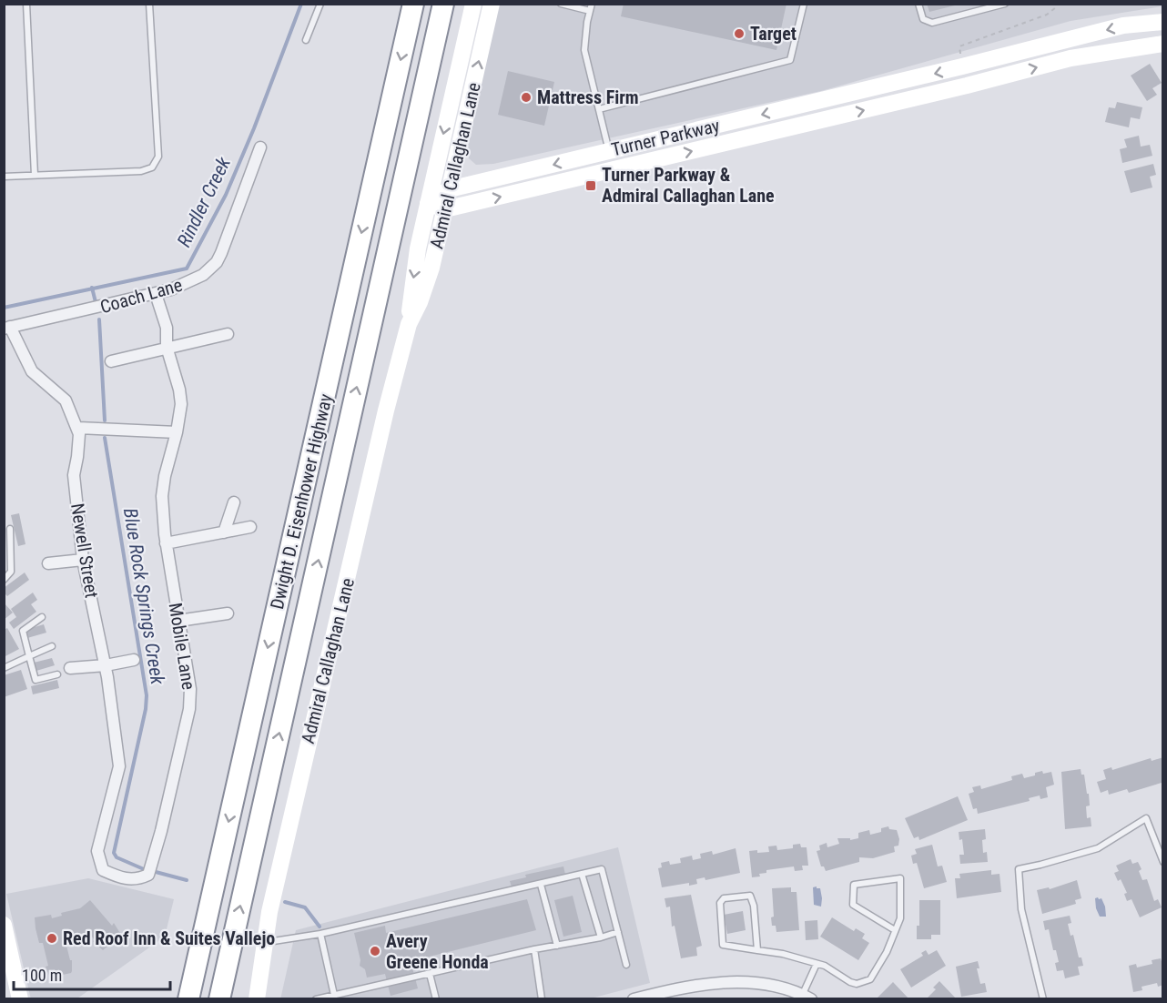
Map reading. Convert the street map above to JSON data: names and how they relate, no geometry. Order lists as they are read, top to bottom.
{
  "streets": {
    "highway": ["Dwight D. Eisenhower Highway"],
    "street": [
      "Turner Parkway",
      "Admiral Callaghan Lane",
      "Coach Lane",
      "Newell Street",
      "Mobile Lane"
    ]
  },
  "crossings": [
    ["Turner Parkway", "Admiral Callaghan Lane"],
    ["Coach Lane", "Newell Street"],
    ["Coach Lane", "Mobile Lane"],
    ["Newell Street", "Mobile Lane"]
  ],
  "water": ["Rindler Creek", "Blue Rock Springs Creek"],
  "places": {
    "other": [
      "Target",
      "Mattress Firm",
      "Red Roof Inn & Suites Vallejo",
      "Avery Greene Honda"
    ],
    "transit": ["Turner Parkway & Admiral Callaghan Lane"]
  },
  "scale_bar": "100 m"
}
